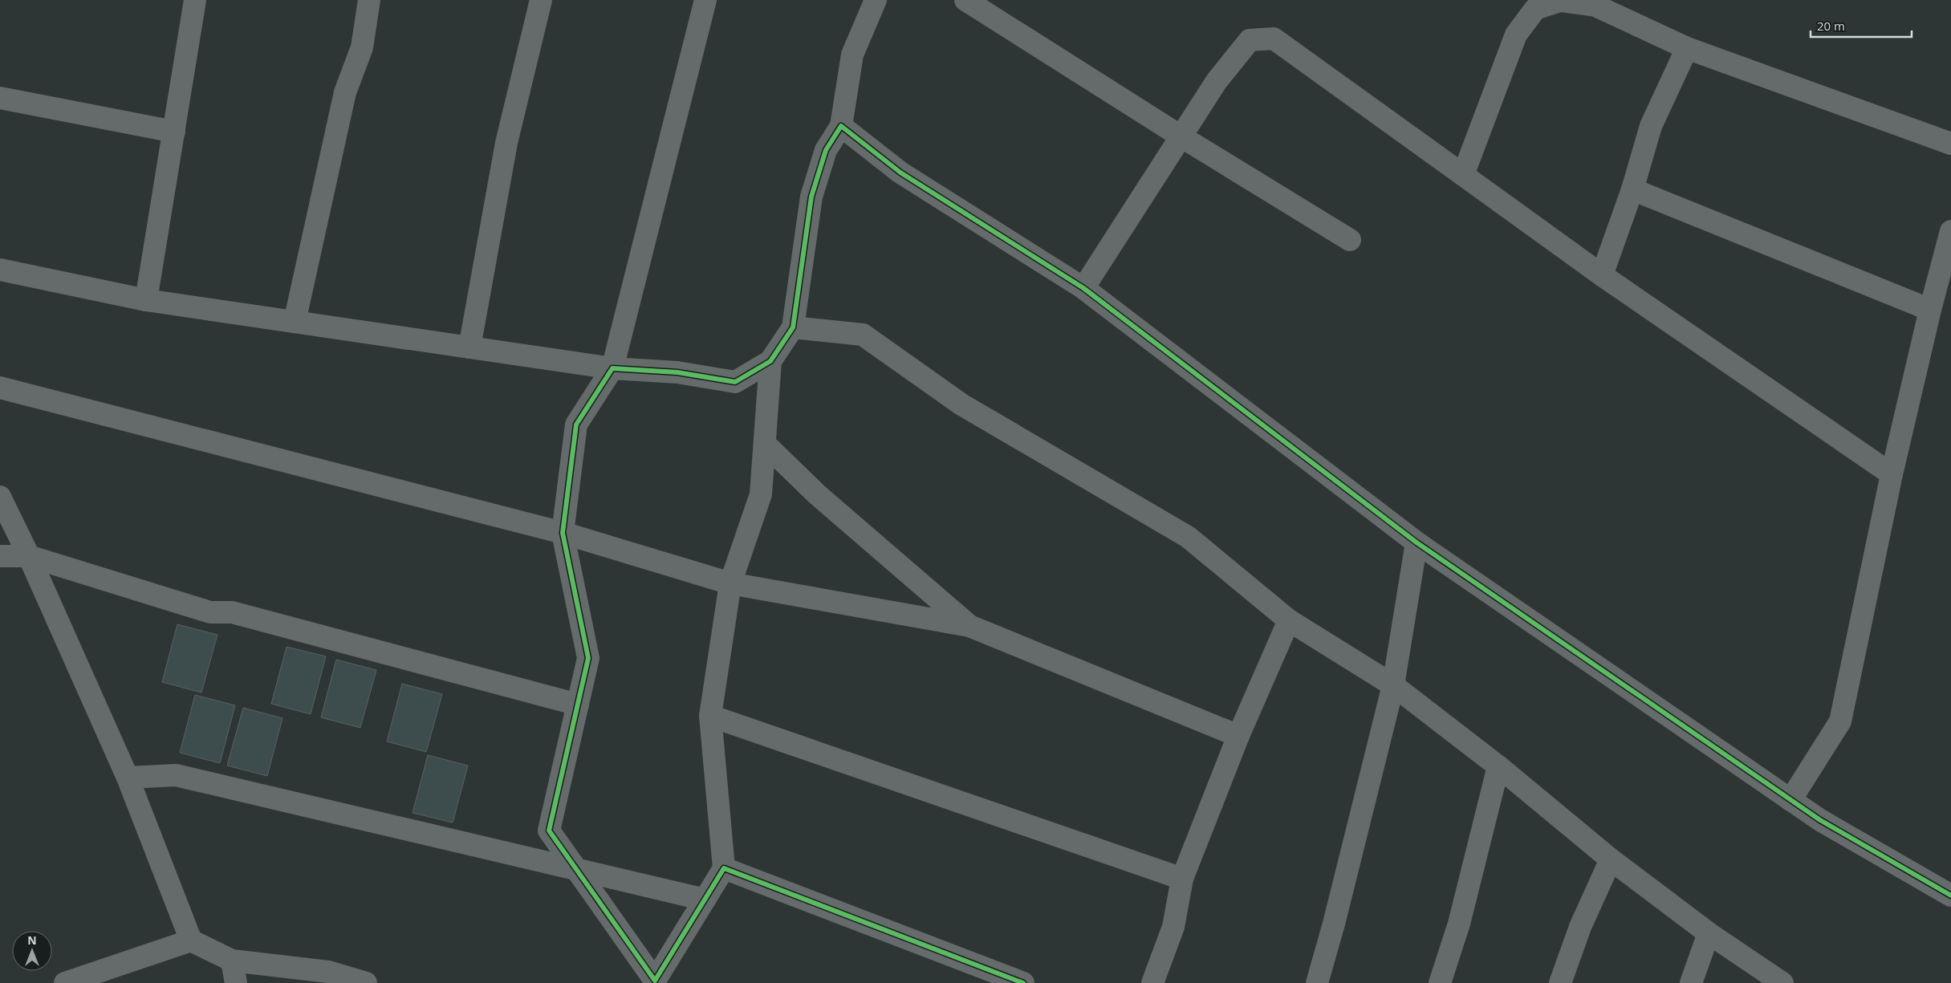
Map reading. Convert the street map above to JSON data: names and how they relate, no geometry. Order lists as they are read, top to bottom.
{
  "scale_bar": "20 m",
  "north": "top"
}
